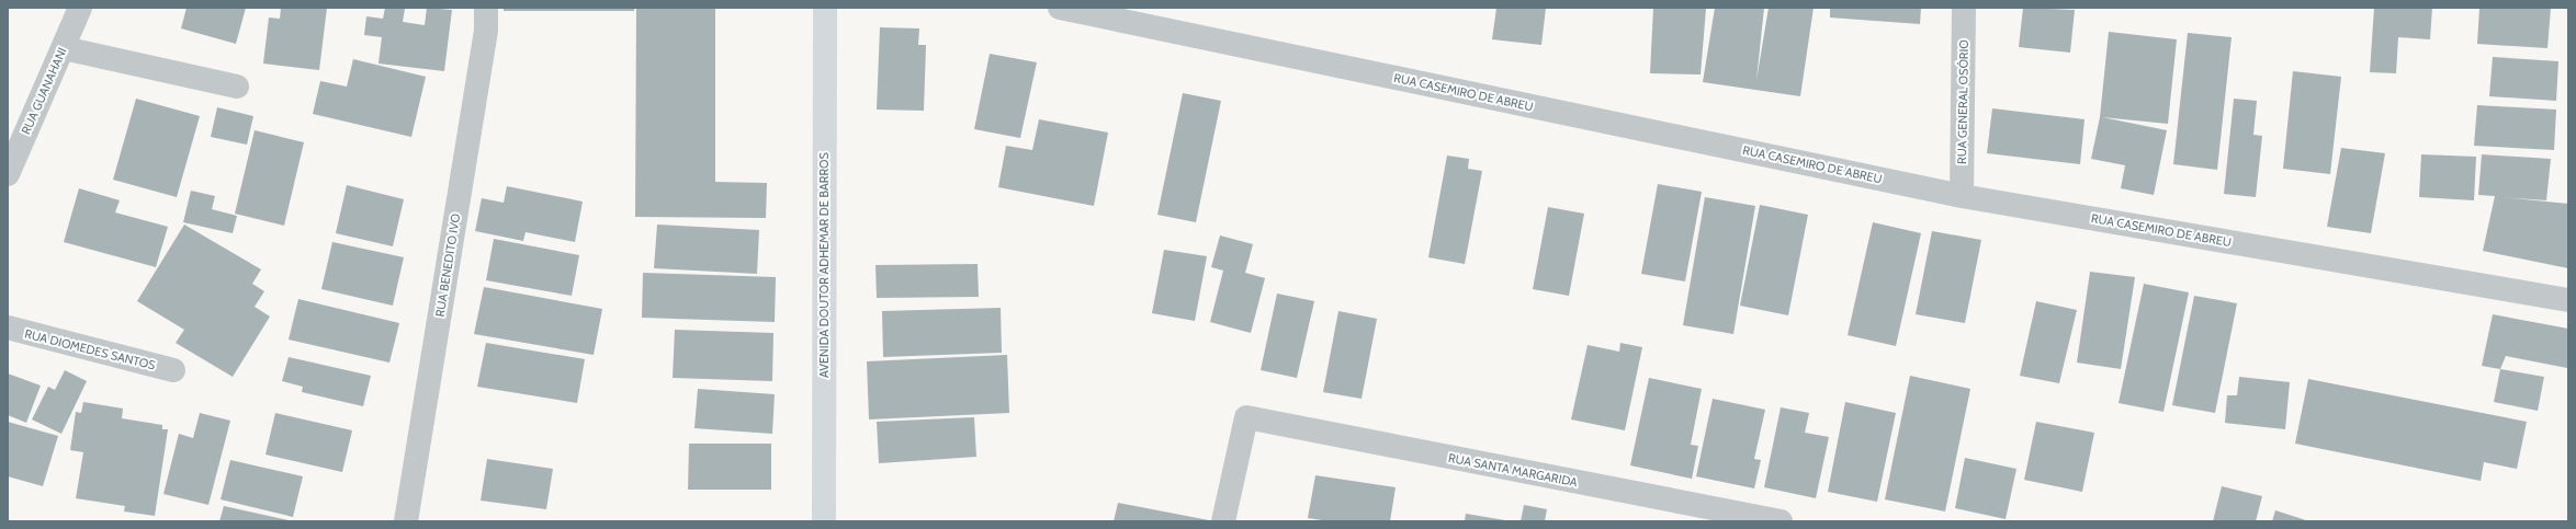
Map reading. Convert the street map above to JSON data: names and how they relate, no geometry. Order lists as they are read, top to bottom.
{
  "streets": {
    "street": [
      "RUA GUANAHANI",
      "RUA CASEMIRO DE ABREU",
      "RUA GENERAL OSÓRIO",
      "RUA BENEDITO IVO",
      "AVENIDA DOUTOR ADHEMAR DE BARROS",
      "RUA DIOMEDES SANTOS",
      "RUA SANTA MARGARIDA"
    ]
  },
  "crossings": [
    ["RUA CASEMIRO DE ABREU", "RUA GENERAL OSÓRIO"]
  ]
}
